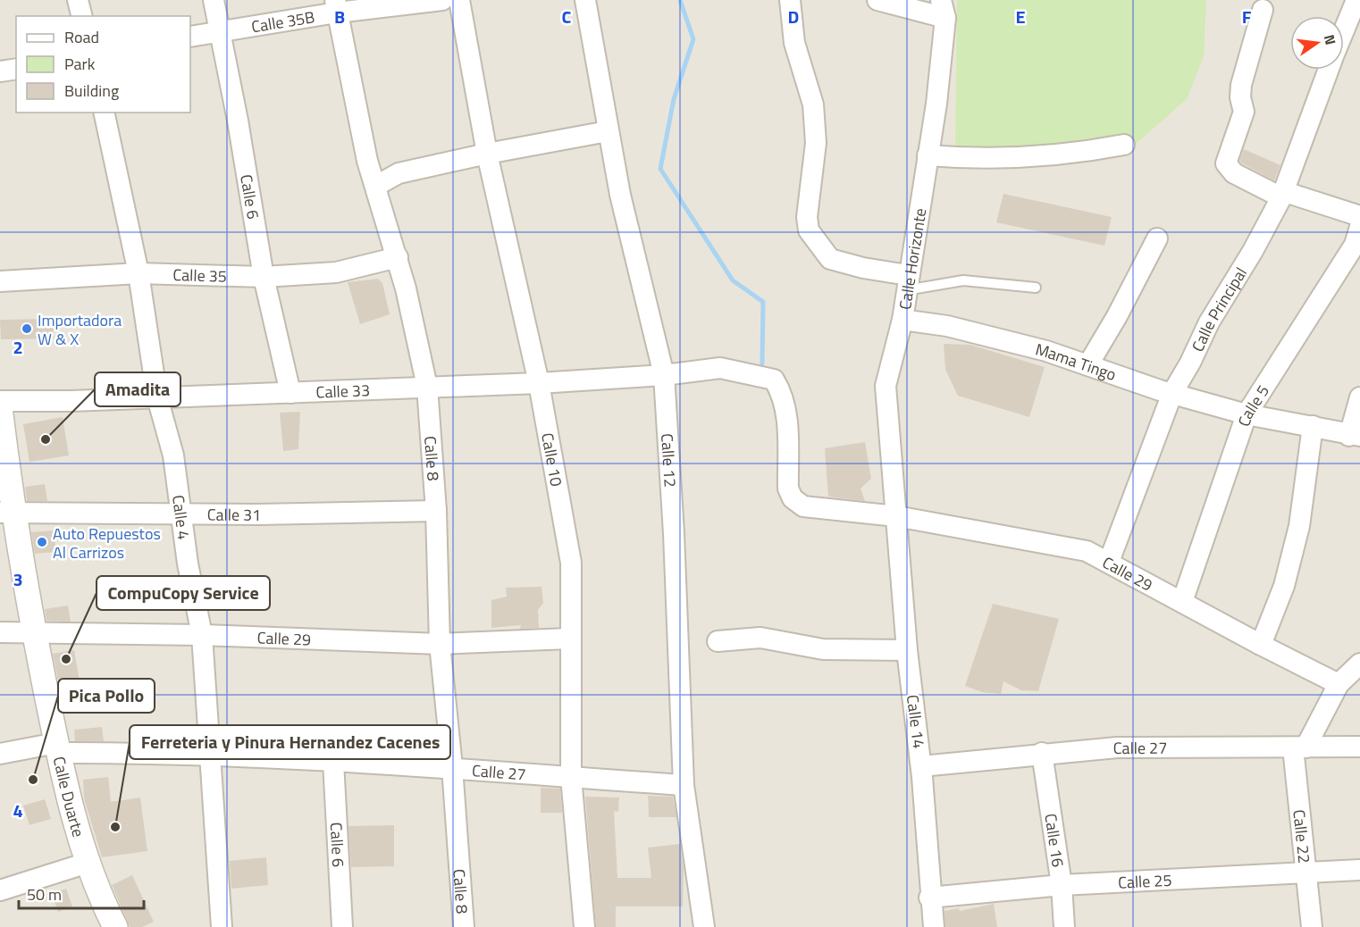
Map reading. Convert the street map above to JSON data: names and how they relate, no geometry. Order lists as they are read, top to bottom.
{
  "streets": {
    "street": [
      "Calle 35B",
      "Calle 6",
      "Calle Horizonte",
      "Calle 35",
      "Calle Principal",
      "Mama Tingo",
      "Calle 33",
      "Calle 5",
      "Calle 8",
      "Calle 10",
      "Calle 12",
      "Calle 31",
      "Calle 4",
      "Calle 29",
      "Calle 14",
      "Calle 27",
      "Calle Duarte",
      "Calle 22",
      "Calle 16",
      "Calle 25"
    ]
  },
  "crossings": [
    ["Calle 35B", "Calle 6"],
    ["Calle 35B", "Calle 8"],
    ["Calle 6", "Calle 35"],
    ["Calle 6", "Calle 33"],
    ["Calle 6", "Calle 27"],
    ["Calle Horizonte", "Mama Tingo"],
    ["Calle Horizonte", "Calle 29"],
    ["Calle Horizonte", "Calle 14"],
    ["Calle 35", "Calle 8"],
    ["Calle 35", "Calle 4"],
    ["Calle Principal", "Mama Tingo"],
    ["Calle Principal", "Calle 29"],
    ["Mama Tingo", "Calle 5"],
    ["Calle 33", "Calle 8"],
    ["Calle 33", "Calle 10"],
    ["Calle 33", "Calle 12"],
    ["Calle 33", "Calle 4"],
    ["Calle 33", "Calle 29"],
    ["Calle 5", "Calle 29"],
    ["Calle 8", "Calle 31"],
    ["Calle 8", "Calle 29"],
    ["Calle 8", "Calle 27"],
    ["Calle 10", "Calle 29"],
    ["Calle 10", "Calle 27"],
    ["Calle 12", "Calle 27"],
    ["Calle 31", "Calle 4"],
    ["Calle 31", "Calle Duarte"],
    ["Calle 4", "Calle 29"],
    ["Calle 4", "Calle 27"],
    ["Calle 29", "Calle 14"],
    ["Calle 29", "Calle Duarte"],
    ["Calle 14", "Calle 27"],
    ["Calle 14", "Calle 25"],
    ["Calle 27", "Calle Duarte"],
    ["Calle 27", "Calle 22"],
    ["Calle 27", "Calle 16"],
    ["Calle 22", "Calle 25"],
    ["Calle 16", "Calle 25"]
  ],
  "places": [
    "Importadora W & X",
    "Amadita",
    "Auto Repuestos Al Carrizos",
    "CompuCopy Service",
    "Pica Pollo",
    "Ferreteria y Pinura Hernandez Cacenes"
  ],
  "legend": ["Road", "Park", "Building"],
  "scale_bar": "50 m",
  "north": "right",
  "grid": {
    "columns": [
      "B",
      "C",
      "D",
      "E",
      "F"
    ],
    "rows": ["2", "3", "4"]
  }
}
